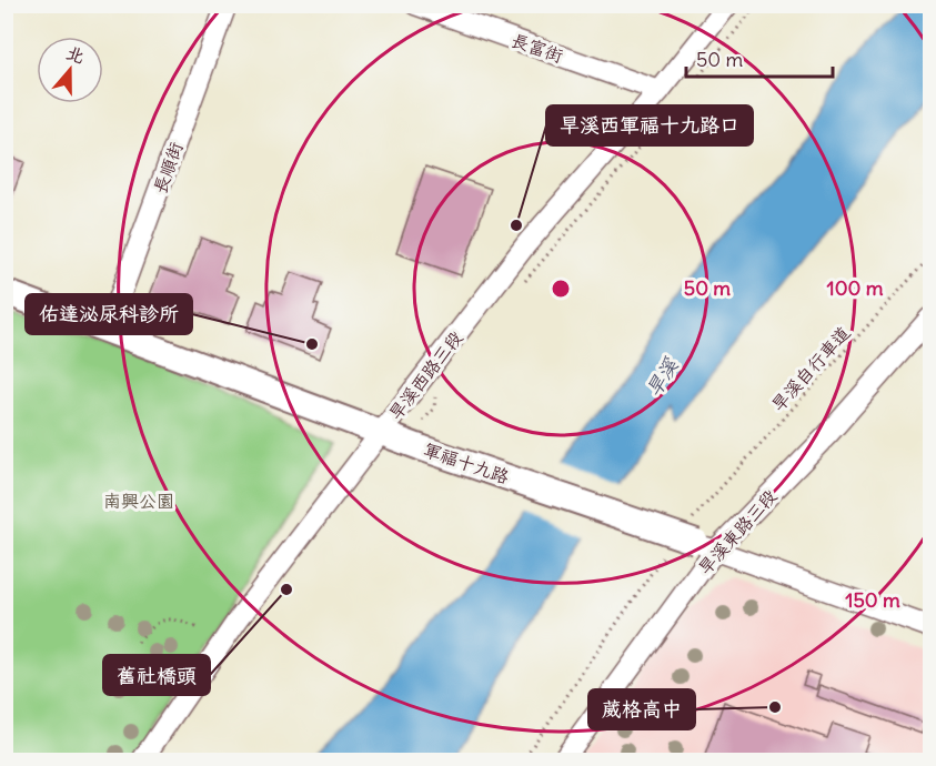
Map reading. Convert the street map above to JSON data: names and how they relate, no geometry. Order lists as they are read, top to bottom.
{
  "streets": {
    "street": [
      "長富街",
      "長順街",
      "旱溪西路三段",
      "軍福十九路",
      "旱溪東路三段"
    ],
    "path": ["旱溪自行車道"]
  },
  "crossings": [
    ["長富街", "旱溪西路三段"],
    ["長順街", "軍福十九路"],
    ["旱溪西路三段", "軍福十九路"],
    ["軍福十九路", "旱溪東路三段"]
  ],
  "water": ["旱溪"],
  "parks": ["南興公園"],
  "places": [
    "旱溪西軍福十九路口",
    "佑達泌尿科診所",
    "舊社橋頭",
    "葳格高中"
  ],
  "scale_bar": "50 m",
  "north": "top",
  "rings": ["50 m", "100 m", "150 m"]
}
